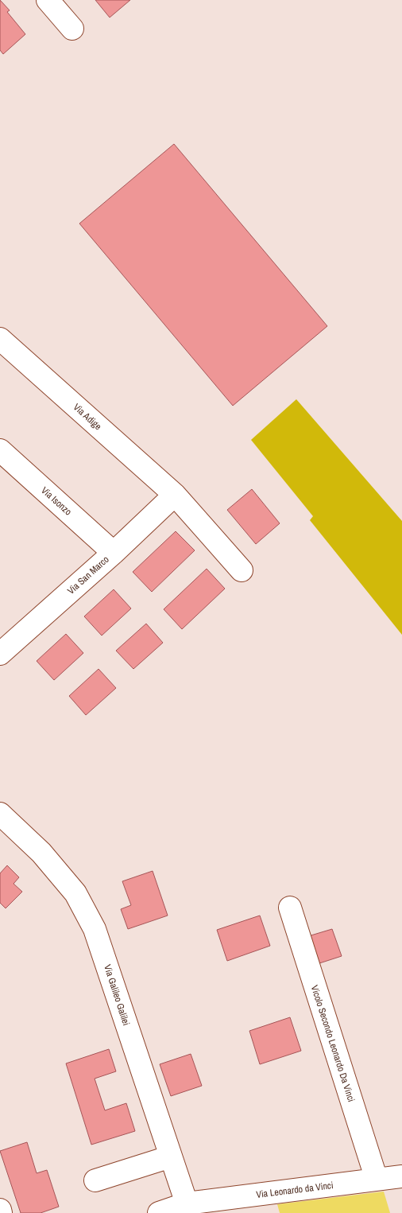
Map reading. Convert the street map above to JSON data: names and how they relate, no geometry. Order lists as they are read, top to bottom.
{
  "streets": {
    "street": [
      "Via Adige",
      "Via Isonzo",
      "Via San Marco",
      "Via Galileo Galilei",
      "Vicolo Secondo Leonardo Da Vinci",
      "Via Leonardo da Vinci"
    ]
  },
  "crossings": [
    ["Via Adige", "Via San Marco"],
    ["Via Isonzo", "Via San Marco"],
    ["Via Galileo Galilei", "Via Leonardo da Vinci"],
    ["Vicolo Secondo Leonardo Da Vinci", "Via Leonardo da Vinci"]
  ]
}
